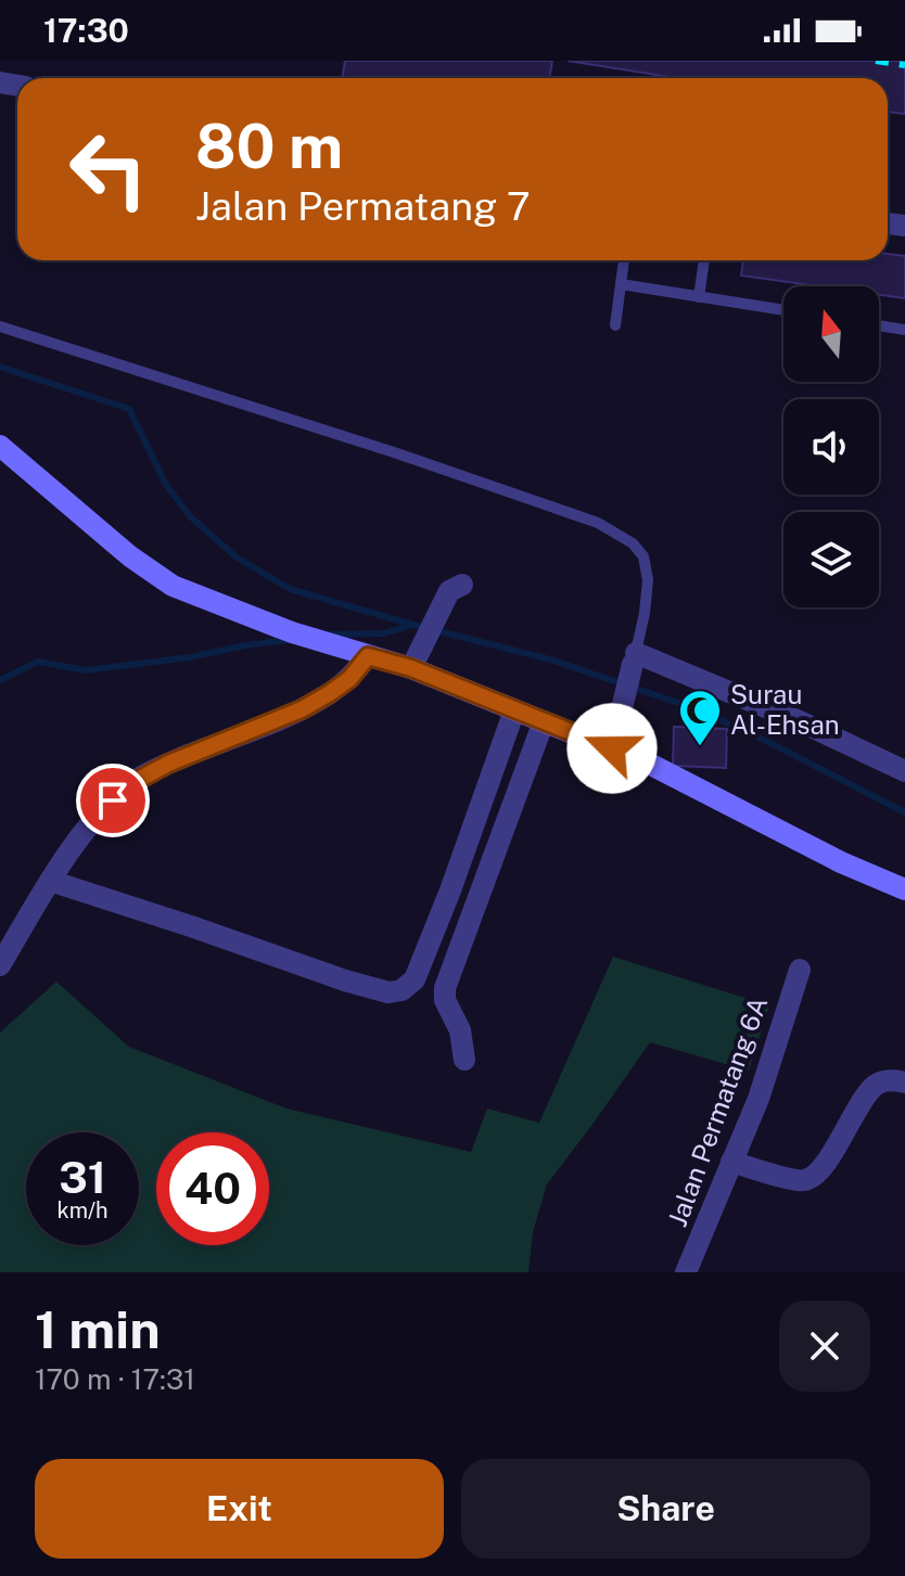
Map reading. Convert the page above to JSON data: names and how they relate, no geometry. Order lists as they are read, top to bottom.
{
  "streets": {
    "street": ["Jalan Permatang 6A"]
  },
  "places": {
    "mosque": ["Surau Al-Ehsan"]
  },
  "north": "top",
  "page": {
    "status": "17:30",
    "turn": ["80 m", "Jalan Permatang 7"],
    "speed": "31 km/h",
    "limit": "40",
    "heading": ["1 min", "170 m · 17:31"],
    "buttons": ["Exit", "Share"]
  }
}
